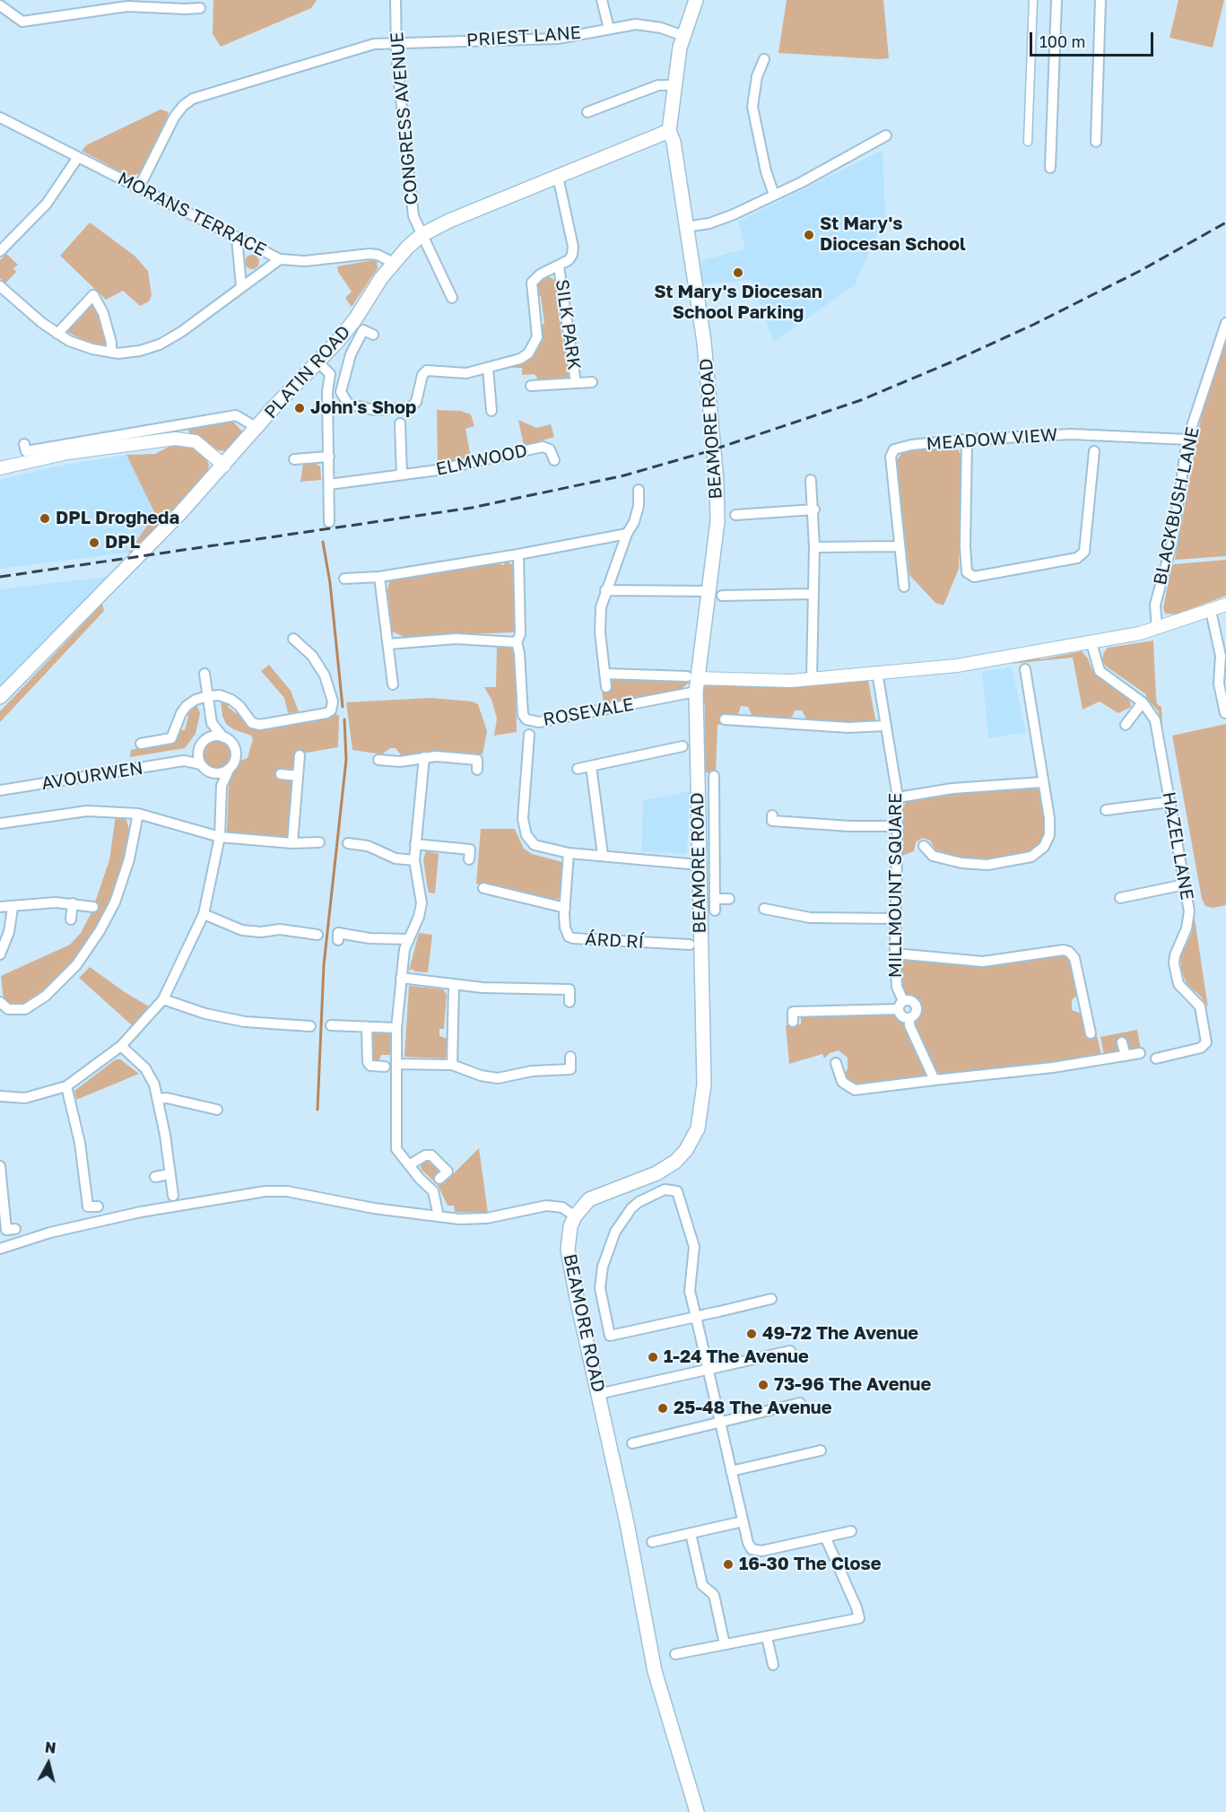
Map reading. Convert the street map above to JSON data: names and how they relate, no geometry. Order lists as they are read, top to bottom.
{
  "streets": {
    "main road": ["PLATIN ROAD", "BEAMORE ROAD"],
    "street": [
      "PRIEST LANE",
      "CONGRESS AVENUE",
      "MORANS TERRACE",
      "SILK PARK",
      "MEADOW VIEW",
      "ELMWOOD",
      "BLACKBUSH LANE",
      "ROSEVALE",
      "AVOURWEN",
      "HAZEL LANE",
      "MILLMOUNT SQUARE",
      "ÁRD RÍ"
    ]
  },
  "crossings": [
    ["PRIEST LANE", "CONGRESS AVENUE"],
    ["PRIEST LANE", "MORANS TERRACE"],
    ["CONGRESS AVENUE", "PLATIN ROAD"],
    ["MORANS TERRACE", "PLATIN ROAD"],
    ["SILK PARK", "PLATIN ROAD"],
    ["PLATIN ROAD", "BEAMORE ROAD"],
    ["BEAMORE ROAD", "ROSEVALE"],
    ["MEADOW VIEW", "BLACKBUSH LANE"]
  ],
  "places": [
    "St Mary's Diocesan School",
    "St Mary's Diocesan School Parking",
    "John's Shop",
    "DPL Drogheda",
    "DPL",
    "49-72 The Avenue",
    "1-24 The Avenue",
    "73-96 The Avenue",
    "25-48 The Avenue",
    "16-30 The Close"
  ],
  "scale_bar": "100 m",
  "north": "top"
}
